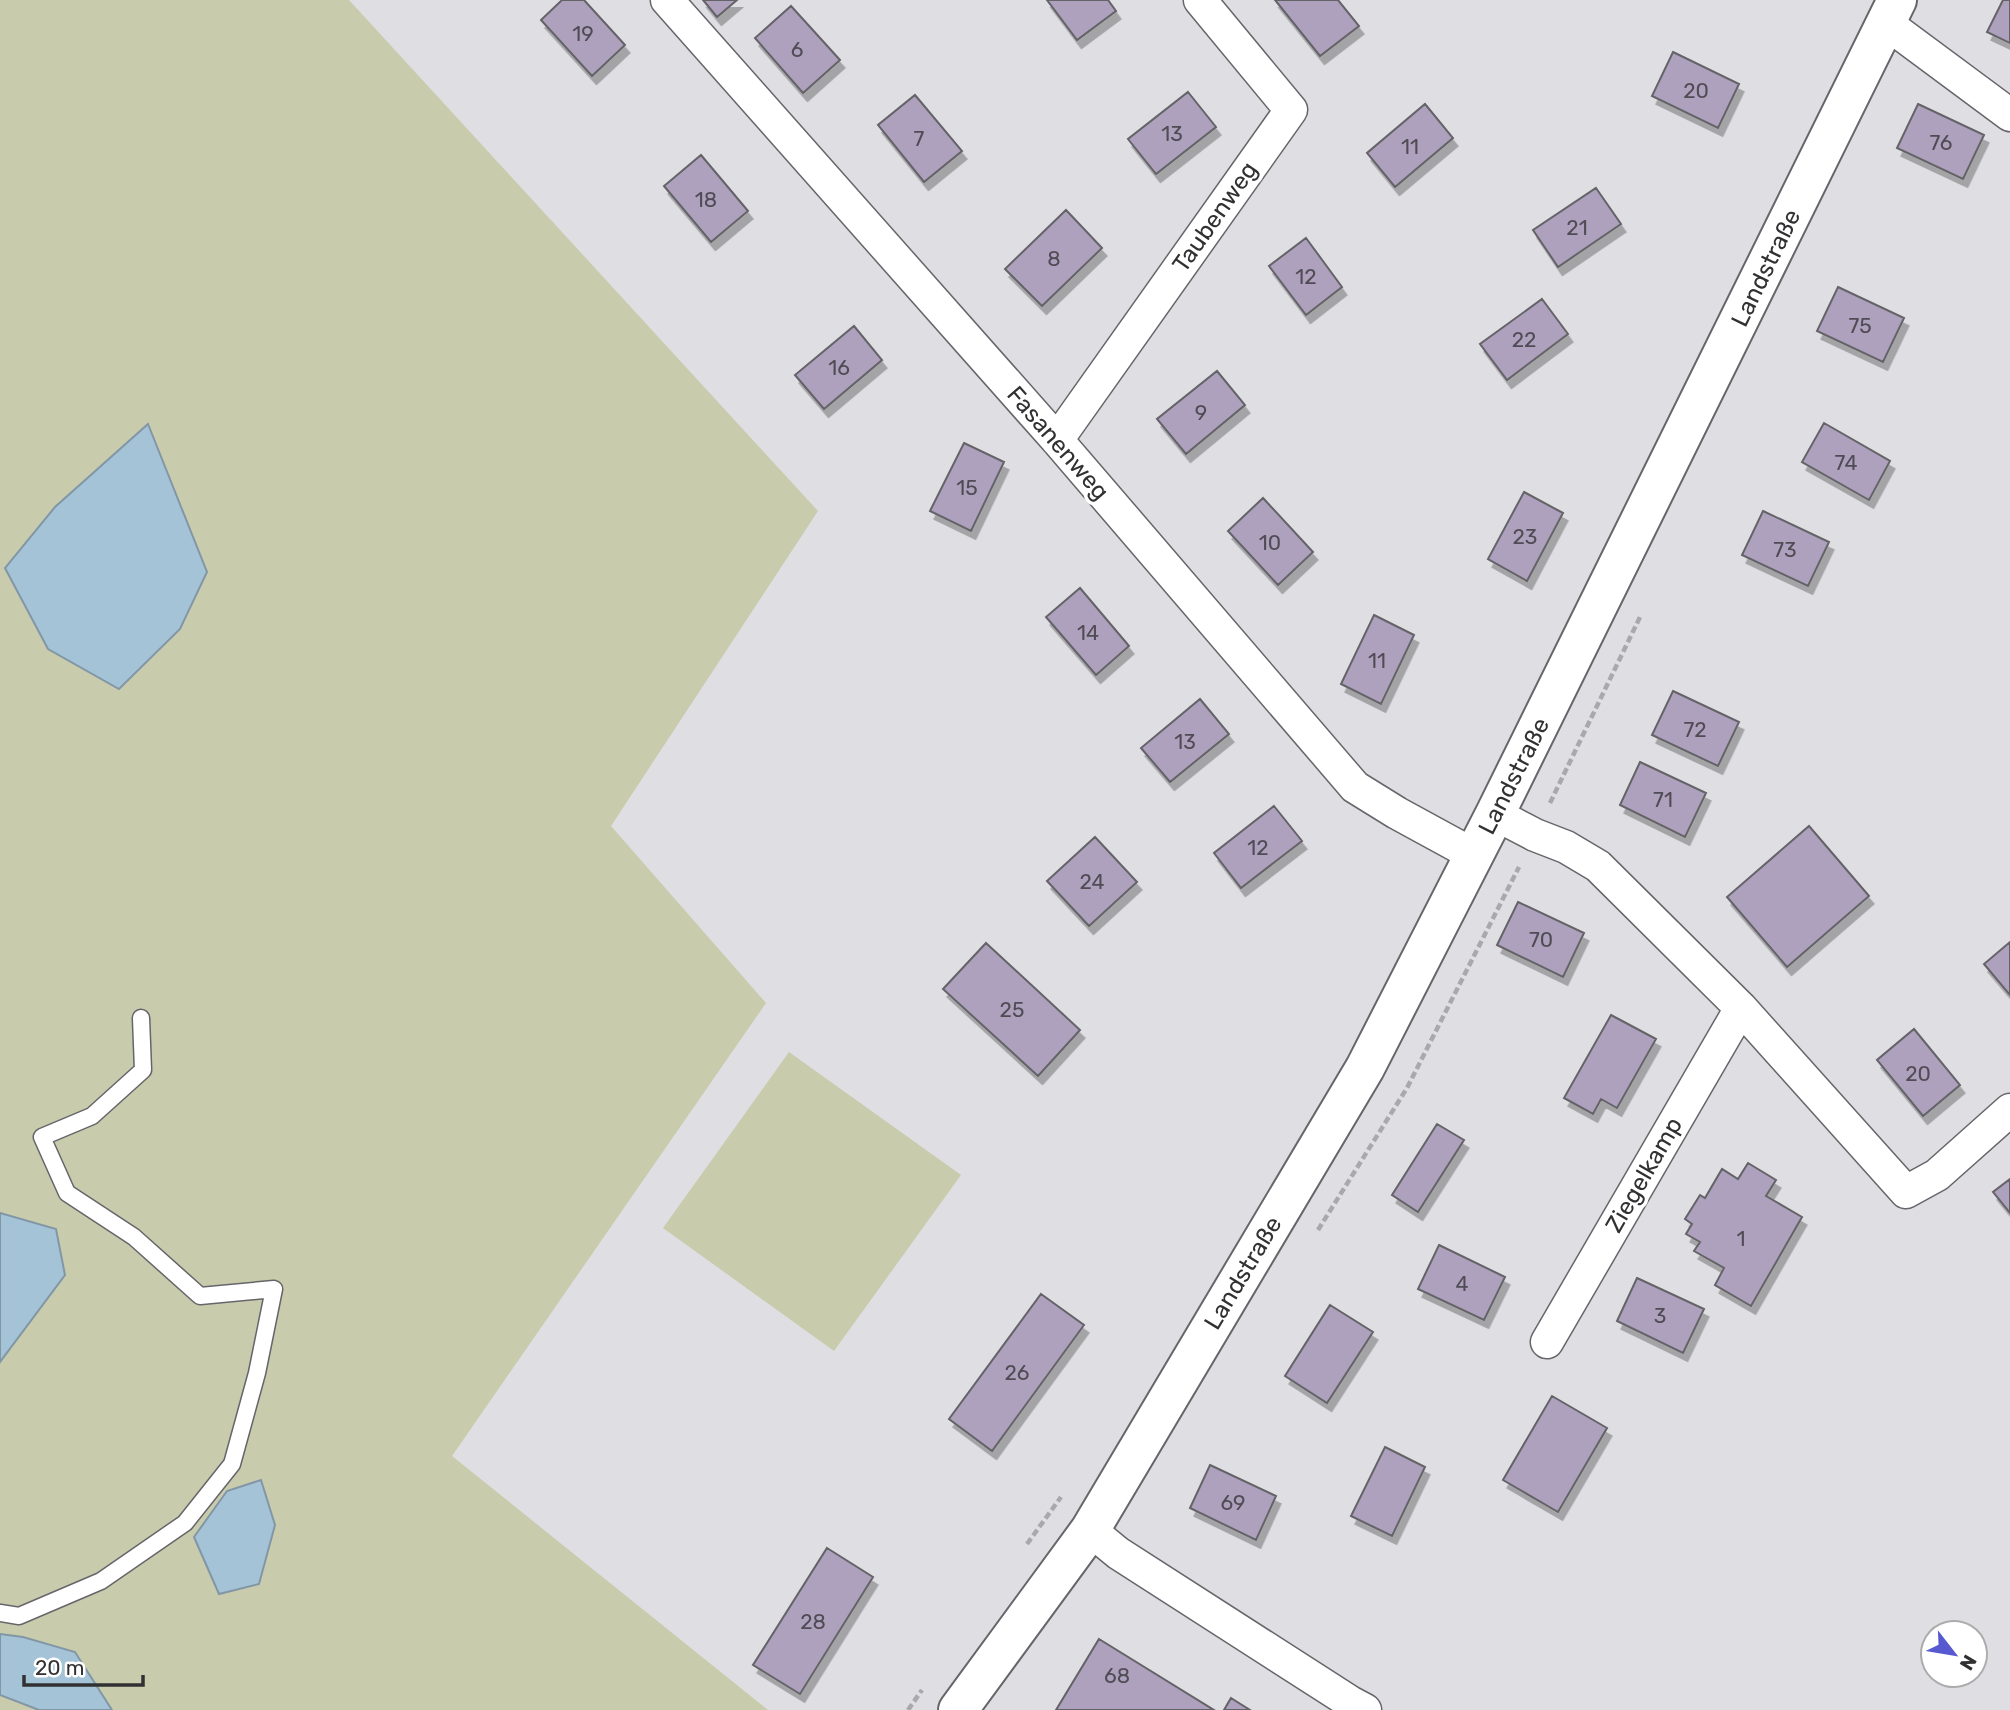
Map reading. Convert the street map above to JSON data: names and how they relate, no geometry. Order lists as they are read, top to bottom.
{
  "streets": {
    "street": [
      "Taubenweg",
      "Landstraße",
      "Fasanenweg",
      "Ziegelkamp"
    ]
  },
  "crossings": [
    ["Taubenweg", "Fasanenweg"],
    ["Landstraße", "Fasanenweg"]
  ],
  "house_numbers": [
    "19",
    "6",
    "20",
    "13",
    "7",
    "76",
    "11",
    "18",
    "21",
    "8",
    "12",
    "75",
    "22",
    "16",
    "9",
    "74",
    "15",
    "23",
    "10",
    "73",
    "14",
    "11",
    "72",
    "13",
    "71",
    "12",
    "24",
    "70",
    "25",
    "20",
    "1",
    "4",
    "3",
    "26",
    "69",
    "28",
    "68"
  ],
  "scale_bar": "20 m",
  "north": "bottom right"
}
